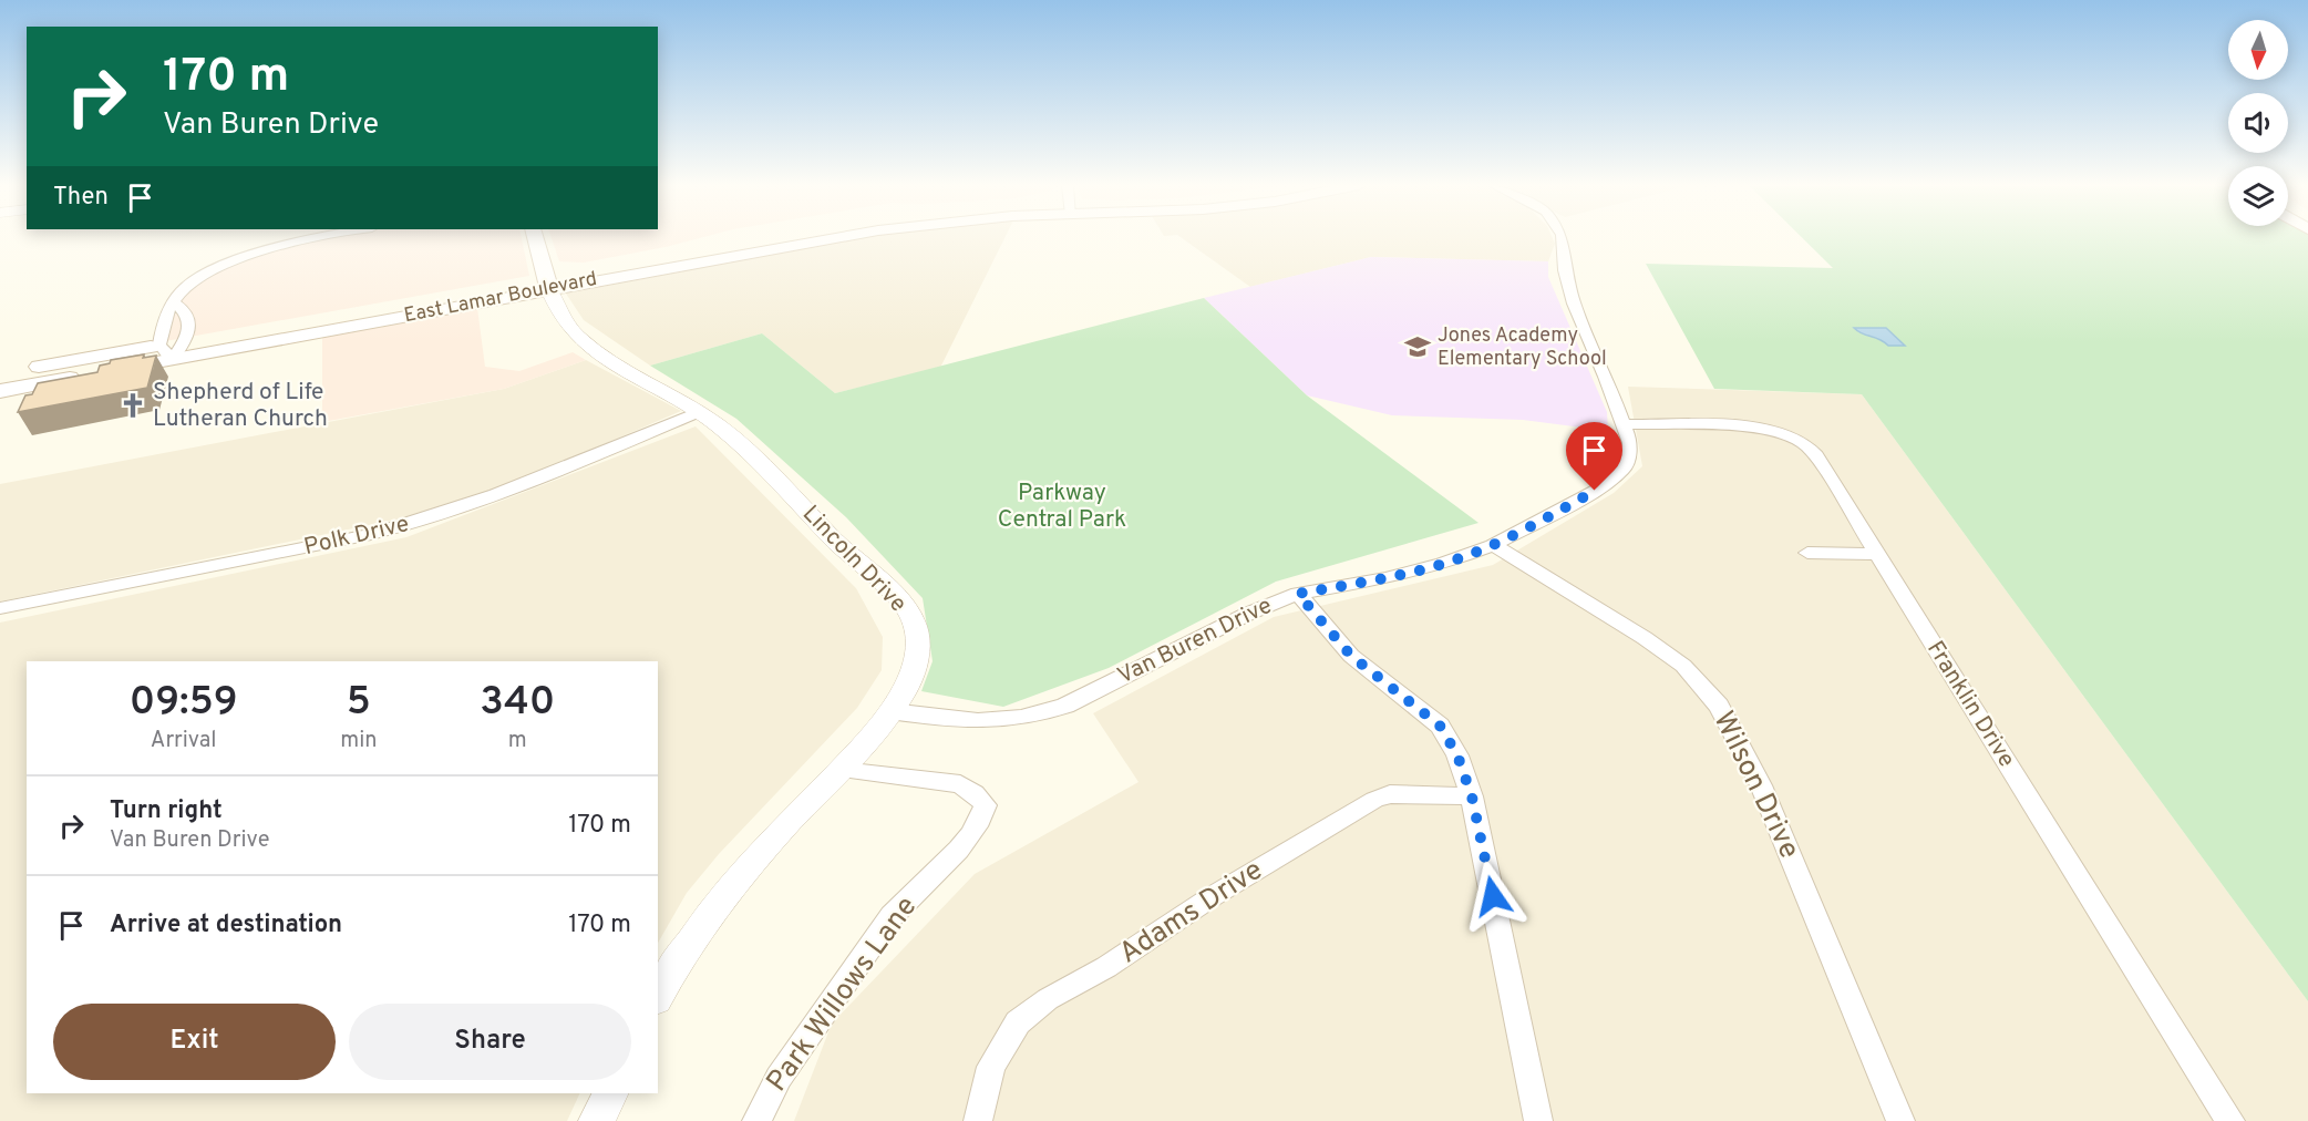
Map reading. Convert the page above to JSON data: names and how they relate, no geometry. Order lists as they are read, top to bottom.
{
  "streets": {
    "main road": ["East Lamar Boulevard", "Lincoln Drive"],
    "street": [
      "Polk Drive",
      "Van Buren Drive",
      "Franklin Drive",
      "Wilson Drive",
      "Adams Drive",
      "Park Willows Lane"
    ]
  },
  "crossings": [
    ["East Lamar Boulevard", "Lincoln Drive"],
    ["Polk Drive", "Lincoln Drive"],
    ["Lincoln Drive", "Van Buren Drive"],
    ["Lincoln Drive", "Park Willows Lane"],
    ["Van Buren Drive", "Franklin Drive"],
    ["Van Buren Drive", "Wilson Drive"]
  ],
  "parks": ["Parkway Central Park"],
  "places": {
    "school or university": ["Jones Academy Elementary School"],
    "church": ["Shepherd of Life Lutheran Church"]
  },
  "north": "bottom",
  "page": {
    "turn": ["170 m", "Van Buren Drive"],
    "then": "Then",
    "eta": [
      "09:59",
      "Arrival",
      "5",
      "min",
      "340",
      "m"
    ],
    "list": [
      {
        "name": "Turn right",
        "note": "Van Buren Drive",
        "value": "170 m"
      },
      {
        "name": "Arrive at destination",
        "value": "170 m"
      }
    ],
    "buttons": ["Exit", "Share"]
  }
}
